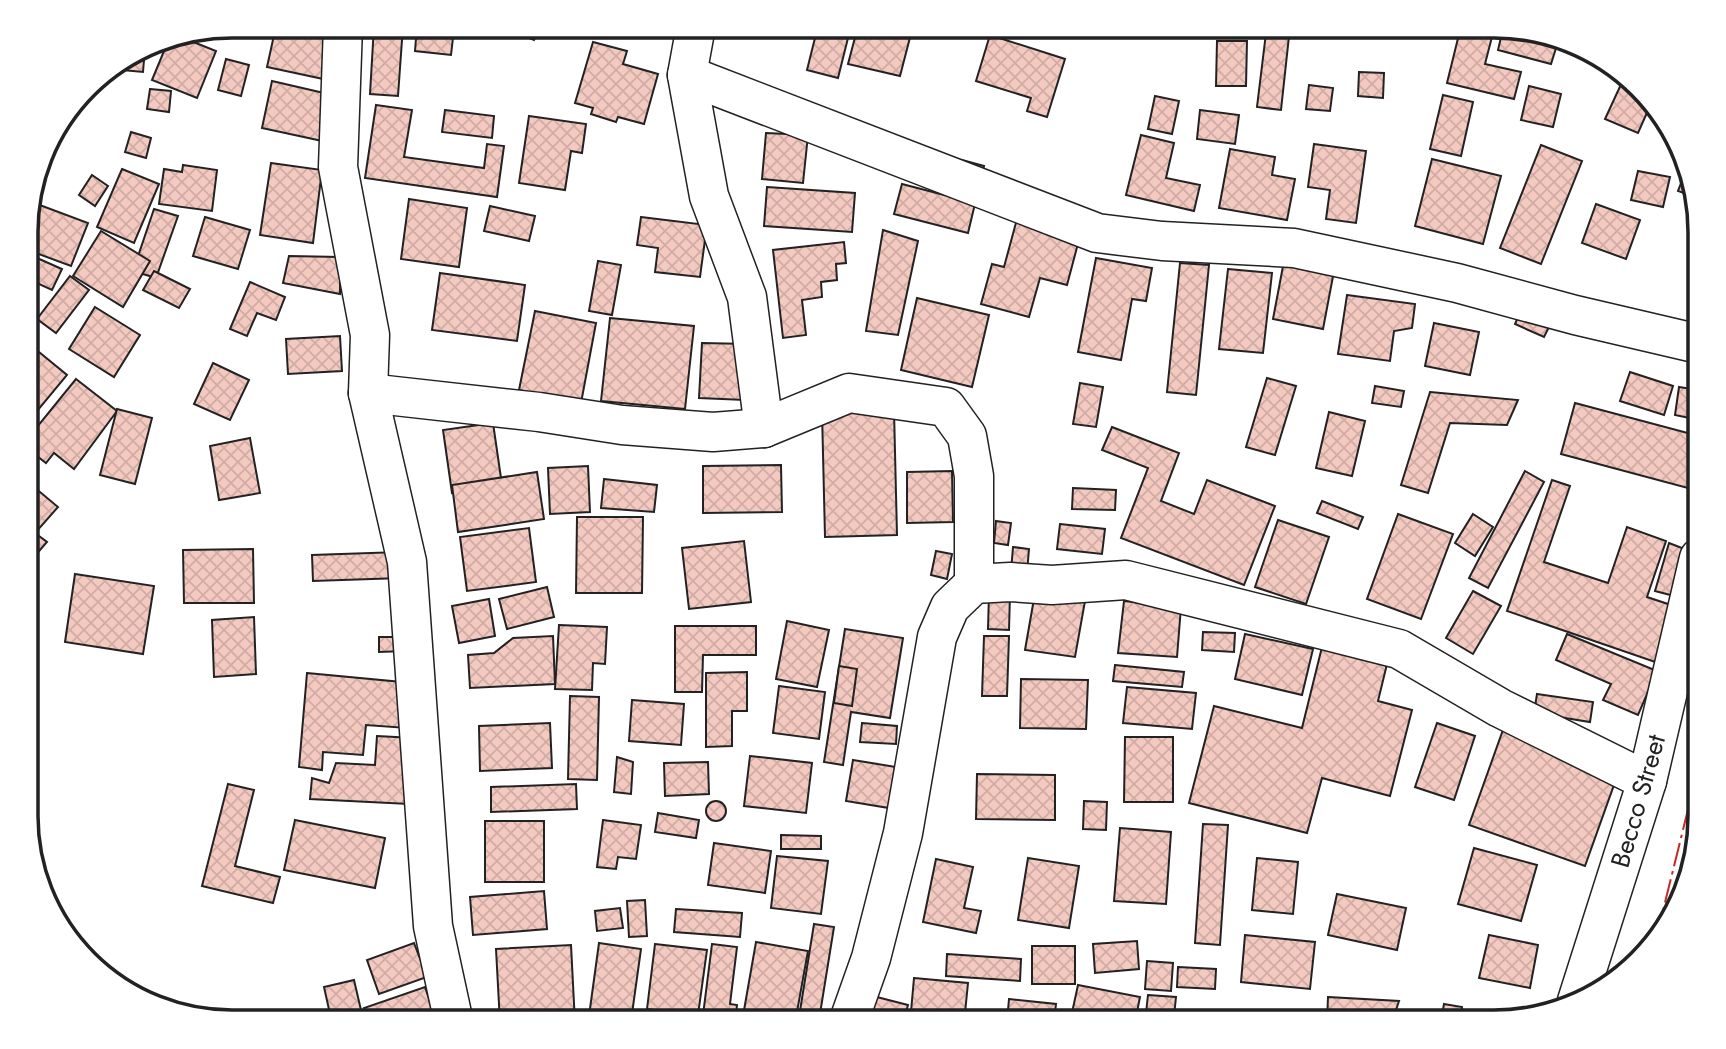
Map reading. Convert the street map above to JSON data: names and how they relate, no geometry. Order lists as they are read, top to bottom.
{
  "streets": {
    "street": ["Becco Street"]
  }
}
